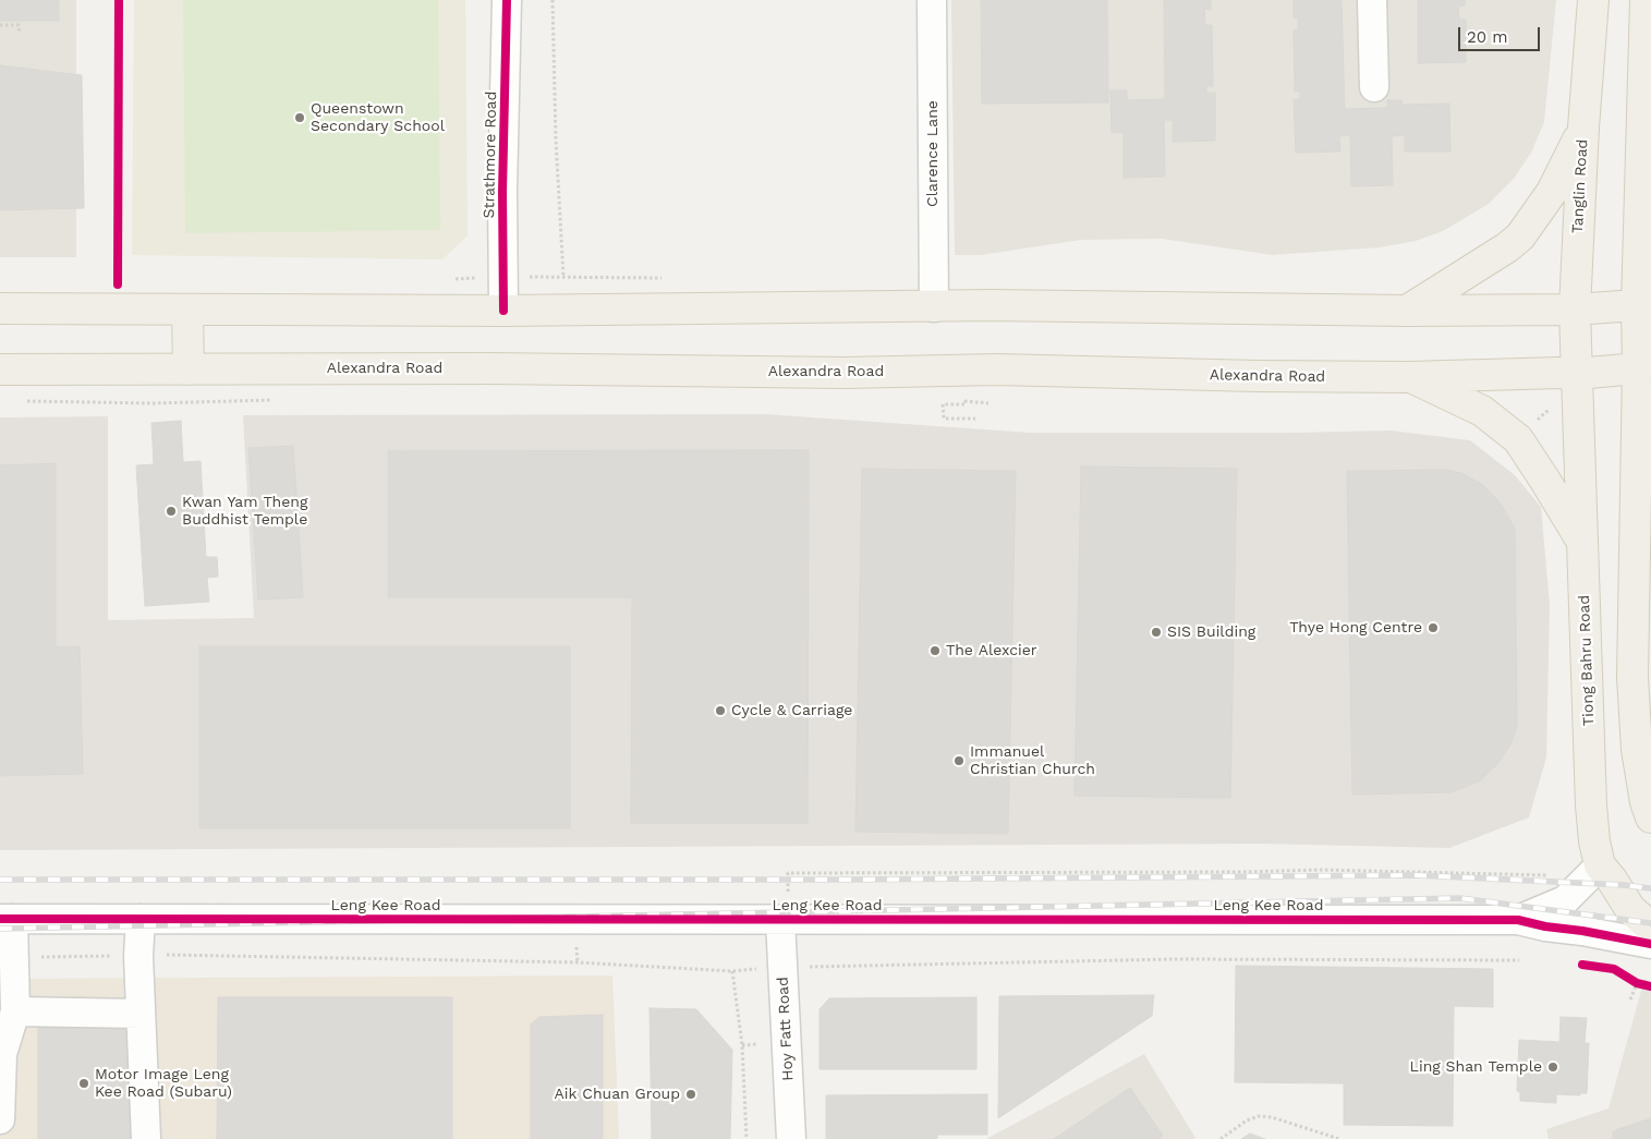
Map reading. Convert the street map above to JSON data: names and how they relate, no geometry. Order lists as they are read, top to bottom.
{
  "streets": {
    "main road": ["Tanglin Road", "Alexandra Road", "Tiong Bahru Road"],
    "street": [
      "Clarence Lane",
      "Strathmore Road",
      "Leng Kee Road",
      "Hoy Fatt Road"
    ]
  },
  "crossings": [
    ["Tanglin Road", "Alexandra Road"],
    ["Tanglin Road", "Tiong Bahru Road"],
    ["Alexandra Road", "Tiong Bahru Road"],
    ["Tiong Bahru Road", "Leng Kee Road"],
    ["Leng Kee Road", "Hoy Fatt Road"]
  ],
  "places": [
    "Queenstown Secondary School",
    "Kwan Yam Theng Buddhist Temple",
    "Thye Hong Centre",
    "SIS Building",
    "The Alexcier",
    "Cycle & Carriage",
    "Immanuel Christian Church",
    "Ling Shan Temple",
    "Motor Image Leng Kee Road (Subaru)",
    "Aik Chuan Group"
  ],
  "scale_bar": "20 m"
}
